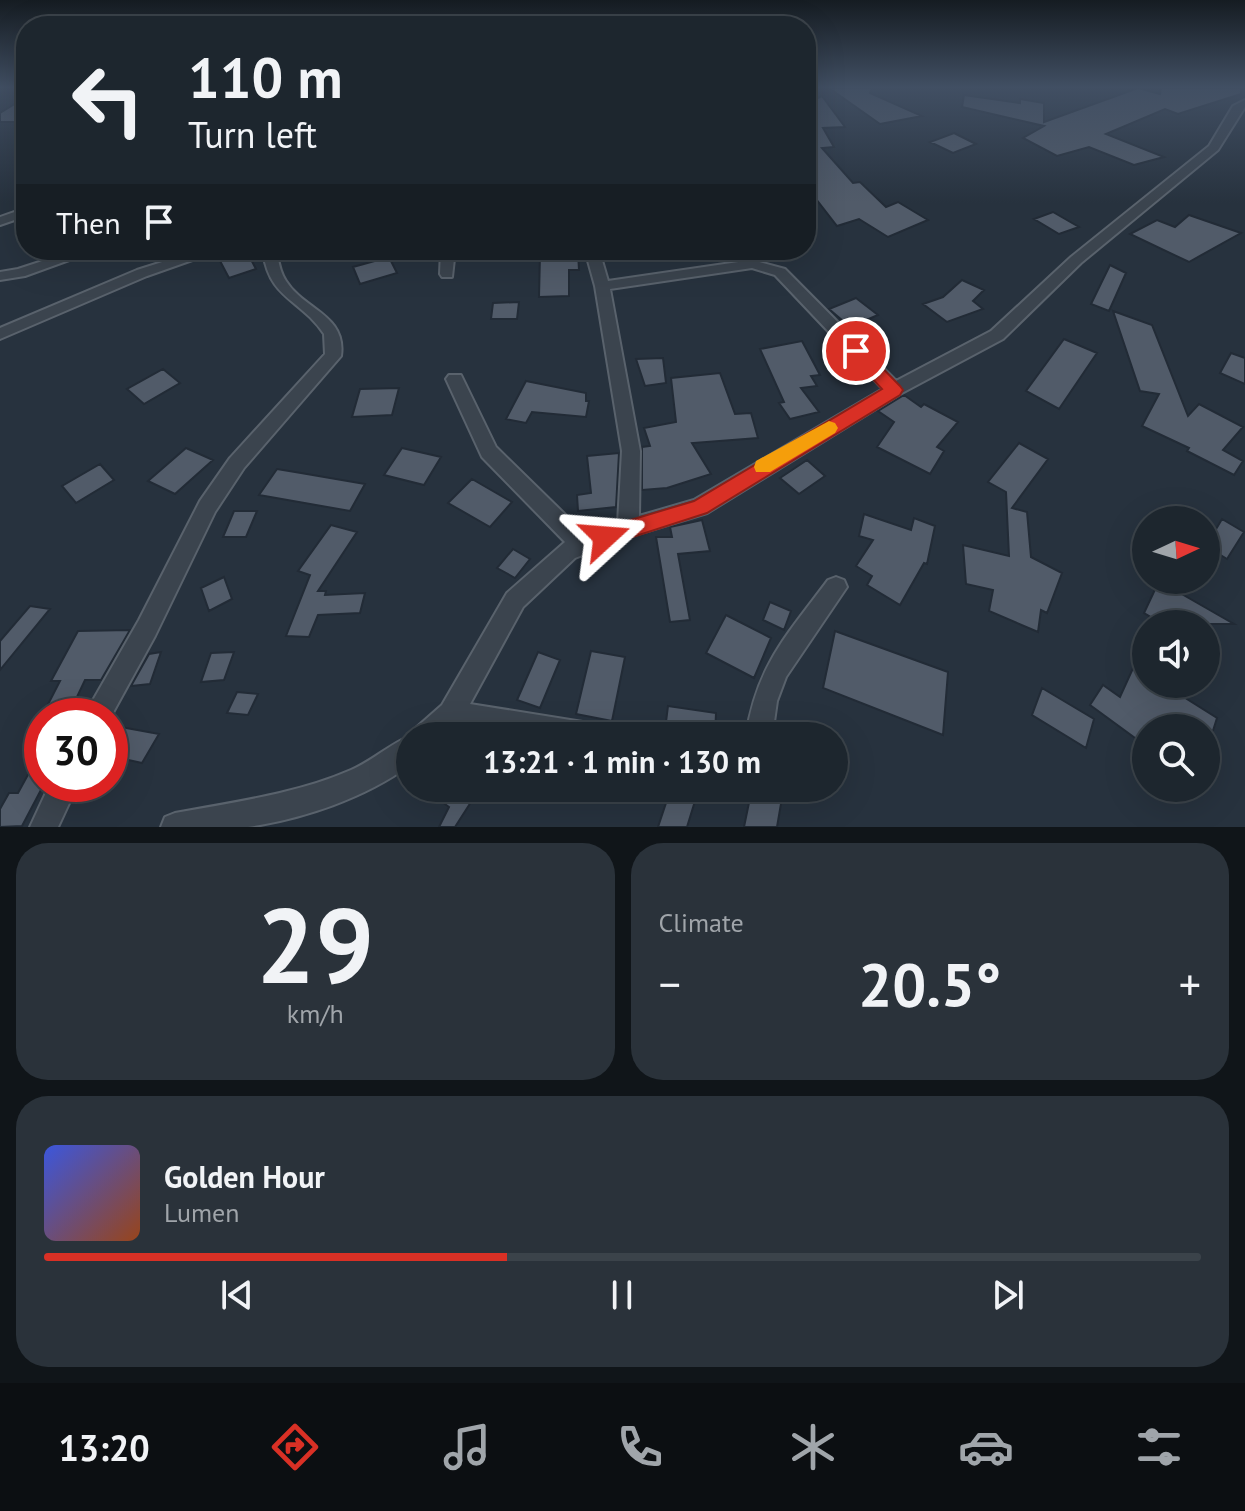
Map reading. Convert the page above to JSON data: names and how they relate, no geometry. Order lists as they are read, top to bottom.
{
  "north": "right",
  "page": {
    "turn": ["110 m", "Turn left"],
    "then": "Then",
    "limit": "30",
    "trip": "13:21 · 1 min · 130 m",
    "tile": [
      ["29", "km/h"],
      "Climate"
    ],
    "heat": ["−", "20.5°", "+"],
    "song": ["Golden Hour", "Lumen"],
    "tabs": "13:20"
  }
}
